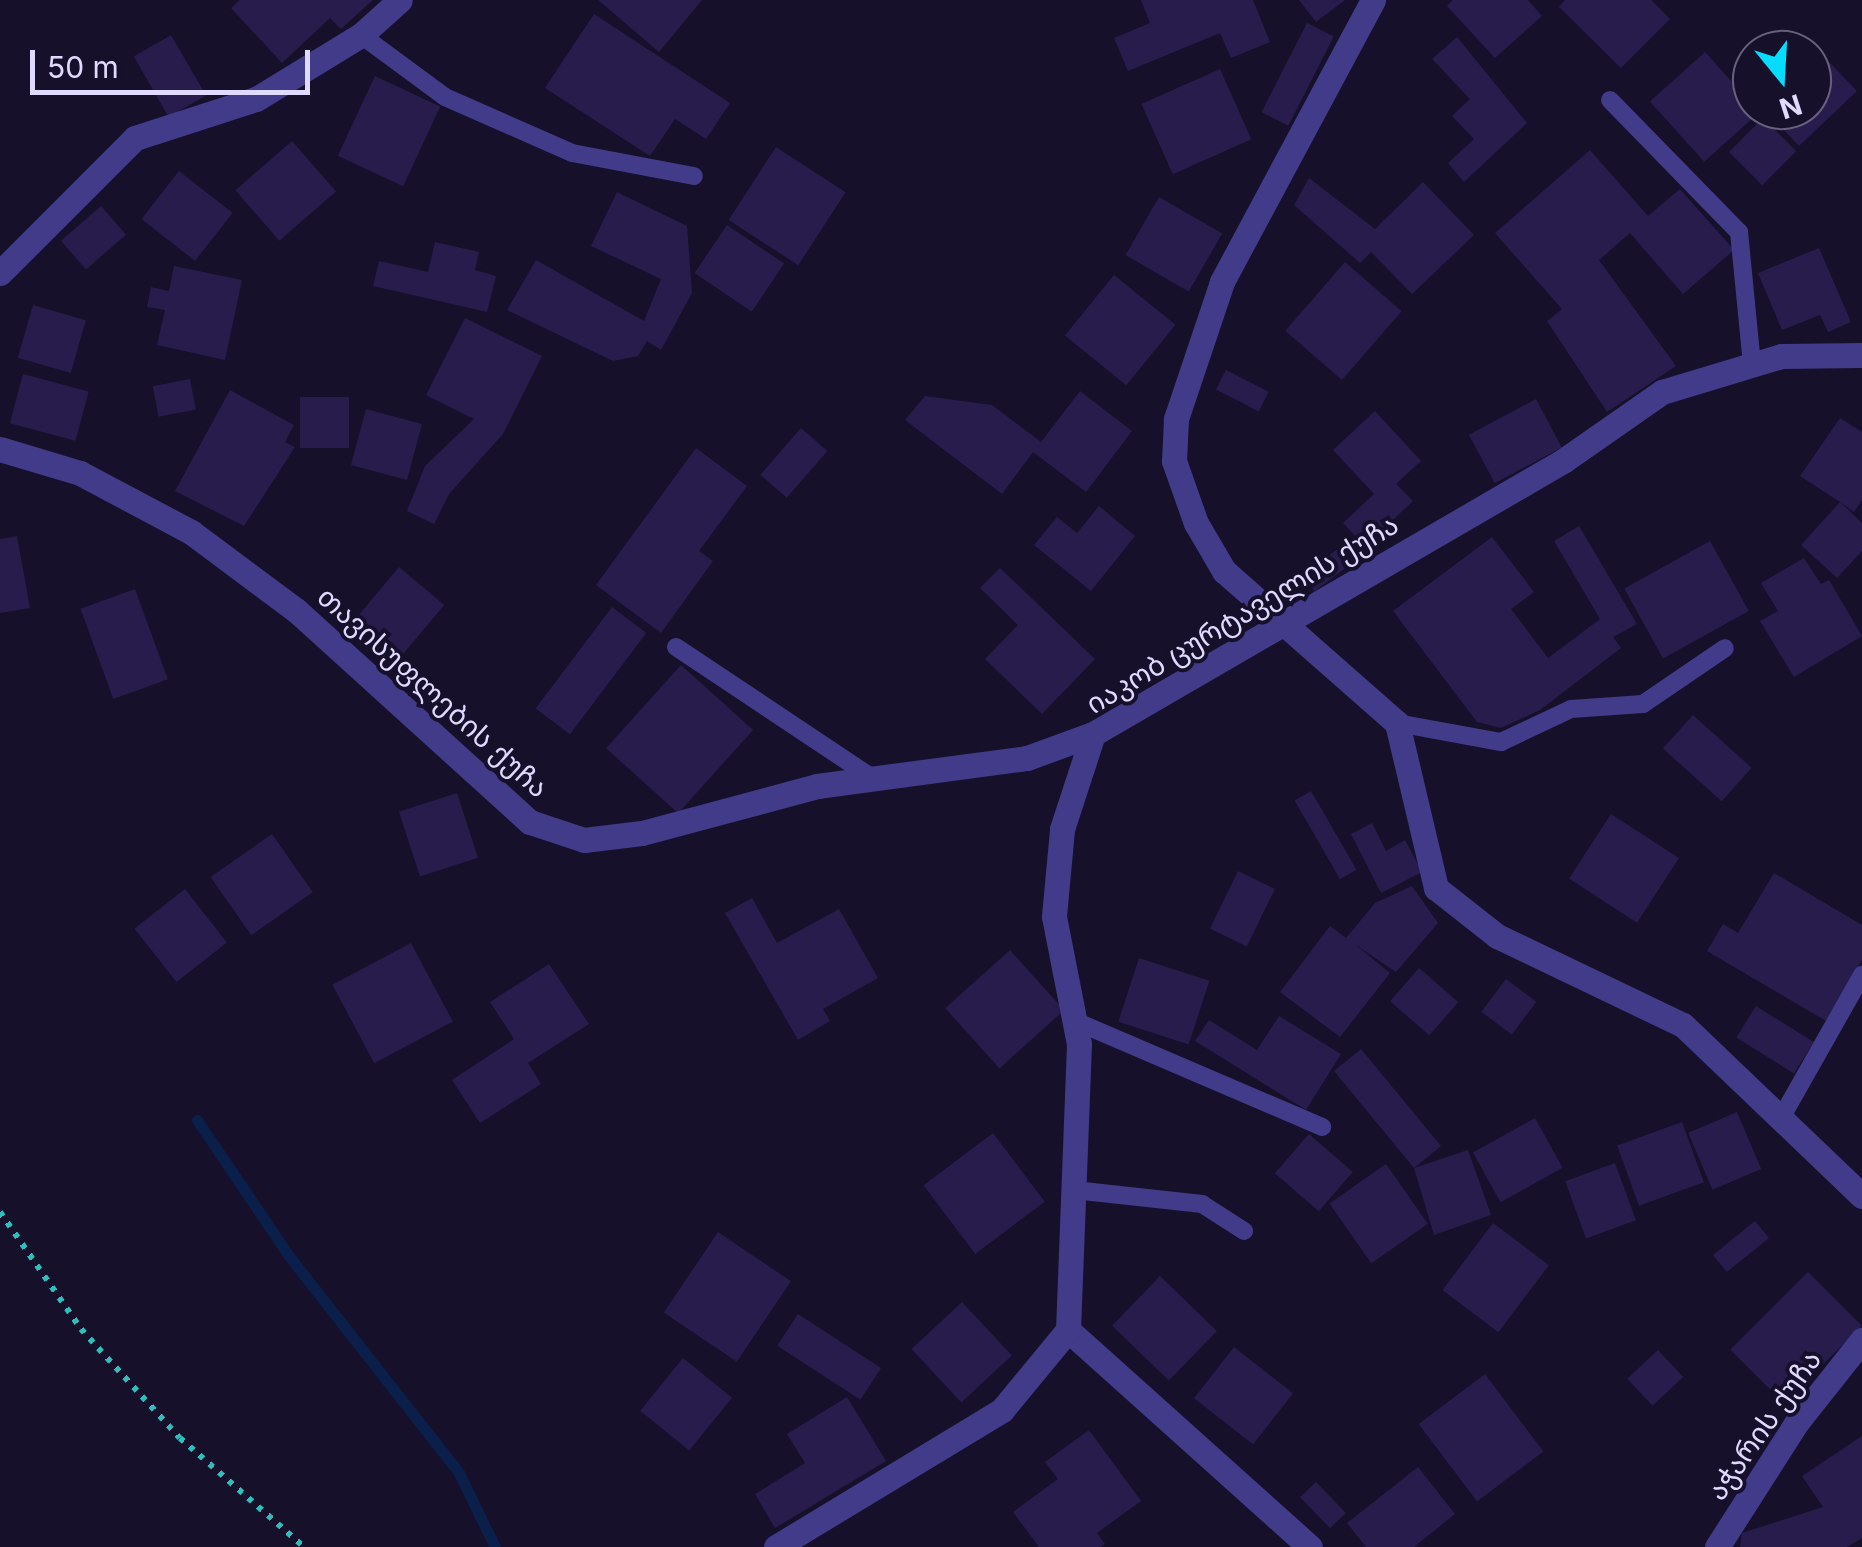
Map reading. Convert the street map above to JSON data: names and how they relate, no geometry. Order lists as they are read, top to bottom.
{
  "streets": {
    "street": ["იაკობ ცურტაველის ქუჩა", "თავისუფლების ქუჩა", "აჭარის ქუჩა"]
  },
  "crossings": [
    ["იაკობ ცურტაველის ქუჩა", "თავისუფლების ქუჩა"]
  ],
  "scale_bar": "50 m",
  "north": "bottom"
}
